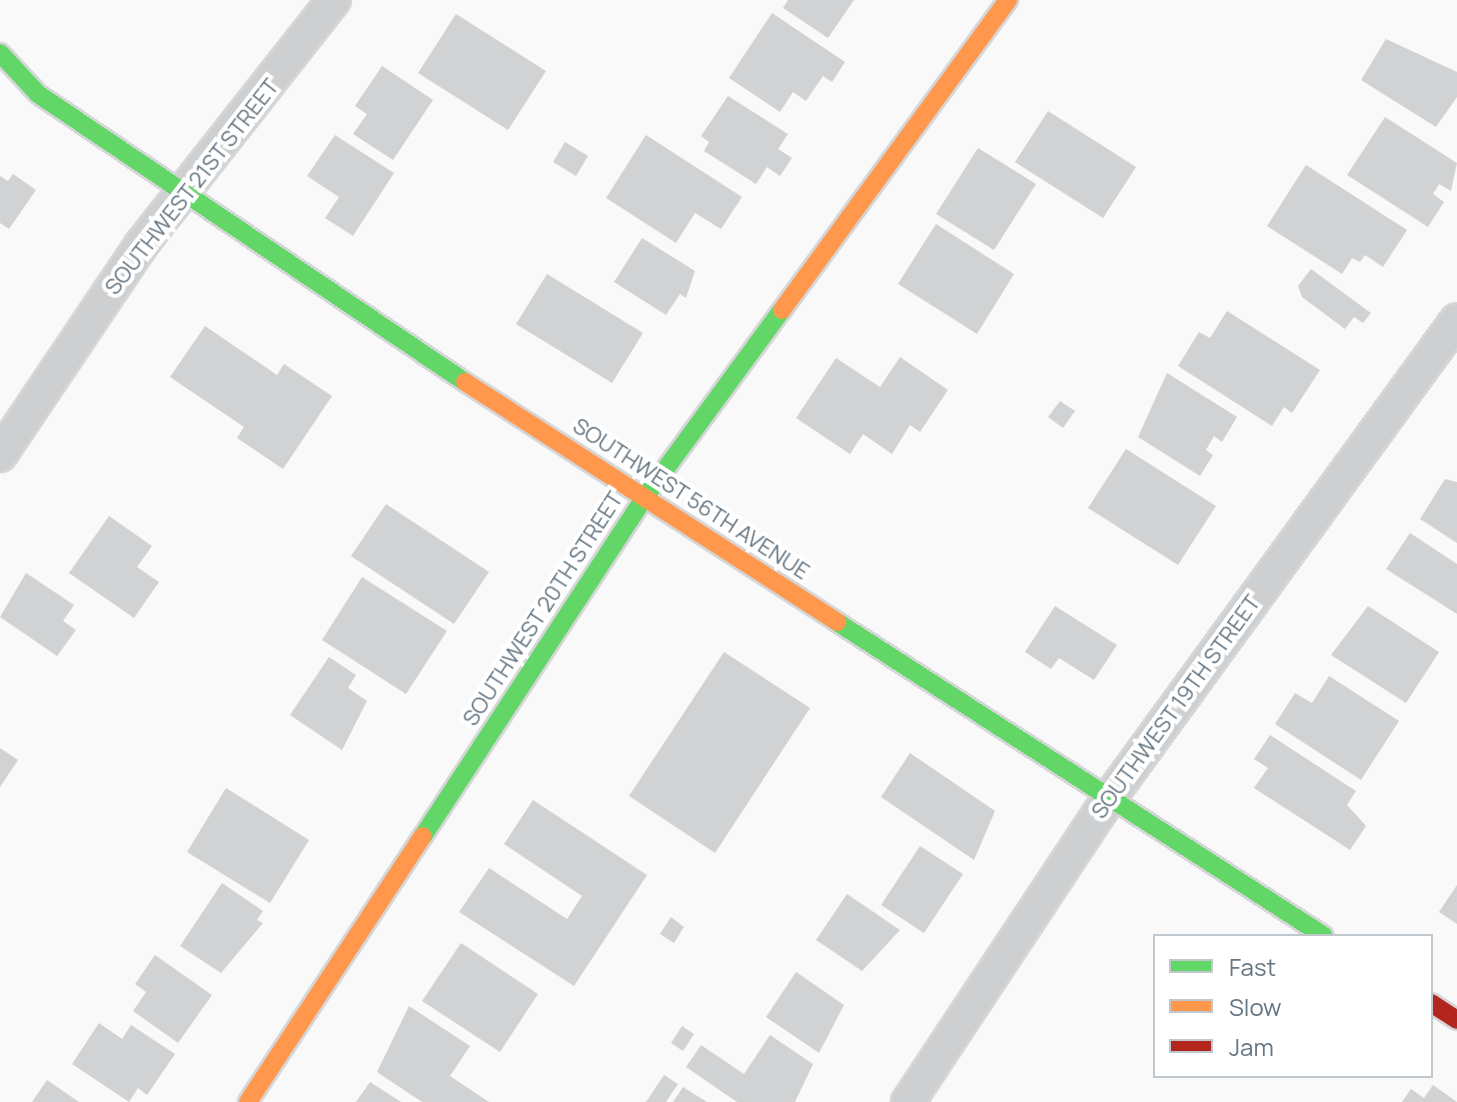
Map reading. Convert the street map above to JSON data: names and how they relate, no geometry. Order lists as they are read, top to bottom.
{
  "streets": {
    "street": [
      "SOUTHWEST 21ST STREET",
      "SOUTHWEST 56TH AVENUE",
      "SOUTHWEST 20TH STREET",
      "SOUTHWEST 19TH STREET"
    ]
  },
  "crossings": [
    ["SOUTHWEST 21ST STREET", "SOUTHWEST 56TH AVENUE"],
    ["SOUTHWEST 56TH AVENUE", "SOUTHWEST 20TH STREET"],
    ["SOUTHWEST 56TH AVENUE", "SOUTHWEST 19TH STREET"]
  ],
  "legend": ["Fast", "Slow", "Jam"]
}
